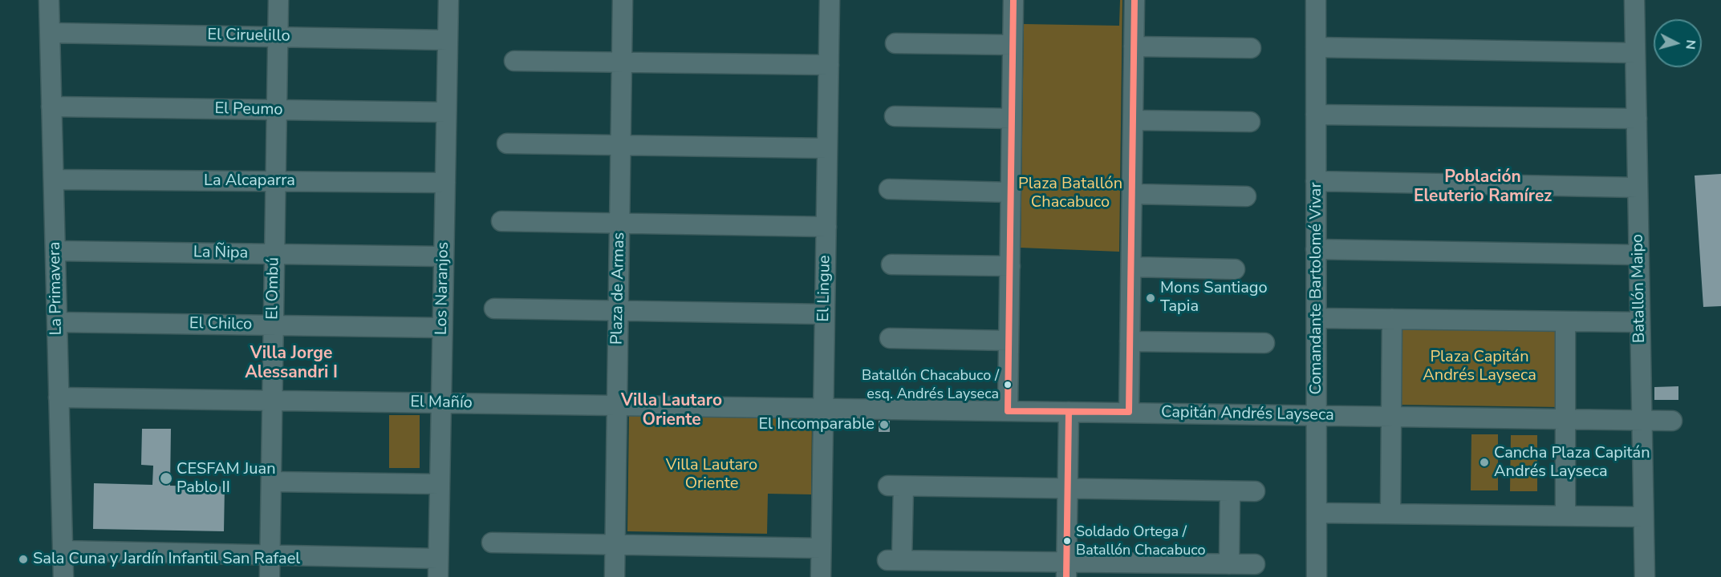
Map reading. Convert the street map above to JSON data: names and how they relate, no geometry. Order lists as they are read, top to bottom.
{
  "streets": {
    "street": [
      "El Ciruelillo",
      "El Peumo",
      "La Alcaparra",
      "La Ñipa",
      "La Primavera",
      "El Ombú",
      "Los Naranjos",
      "Plaza de Armas",
      "El Lingue",
      "Comandante Bartolomé Vivar",
      "Batallón Maipo",
      "El Chilco",
      "El Mañío",
      "Capitán Andrés Layseca"
    ]
  },
  "crossings": [
    ["El Ciruelillo", "La Primavera"],
    ["El Ciruelillo", "El Ombú"],
    ["El Ciruelillo", "Los Naranjos"],
    ["El Peumo", "La Primavera"],
    ["El Peumo", "El Ombú"],
    ["El Peumo", "Los Naranjos"],
    ["La Alcaparra", "La Primavera"],
    ["La Alcaparra", "El Ombú"],
    ["La Alcaparra", "Los Naranjos"],
    ["La Ñipa", "La Primavera"],
    ["La Ñipa", "El Ombú"],
    ["La Ñipa", "Los Naranjos"],
    ["La Primavera", "El Chilco"],
    ["La Primavera", "El Mañío"],
    ["El Ombú", "El Chilco"],
    ["El Ombú", "El Mañío"],
    ["Los Naranjos", "El Chilco"],
    ["Los Naranjos", "El Mañío"],
    ["Plaza de Armas", "El Mañío"],
    ["El Lingue", "El Mañío"],
    ["El Lingue", "Capitán Andrés Layseca"],
    ["Comandante Bartolomé Vivar", "Capitán Andrés Layseca"],
    ["Batallón Maipo", "Capitán Andrés Layseca"],
    ["El Mañío", "Capitán Andrés Layseca"]
  ],
  "districts": ["Población Eleuterio Ramírez", "Villa Jorge Alessandri I", "Villa Lautaro Oriente"],
  "parks": ["Plaza Batallón Chacabuco", "Plaza Capitán Andrés Layseca", "Villa Lautaro Oriente"],
  "places": [
    "Mons Santiago Tapia",
    "Batallón Chacabuco / esq. Andrés Layseca",
    "El Incomparable",
    "Cancha Plaza Capitán Andrés Layseca",
    "CESFAM Juan Pablo II",
    "Soldado Ortega / Batallón Chacabuco",
    "Sala Cuna y Jardín Infantil San Rafael"
  ],
  "north": "right"
}
